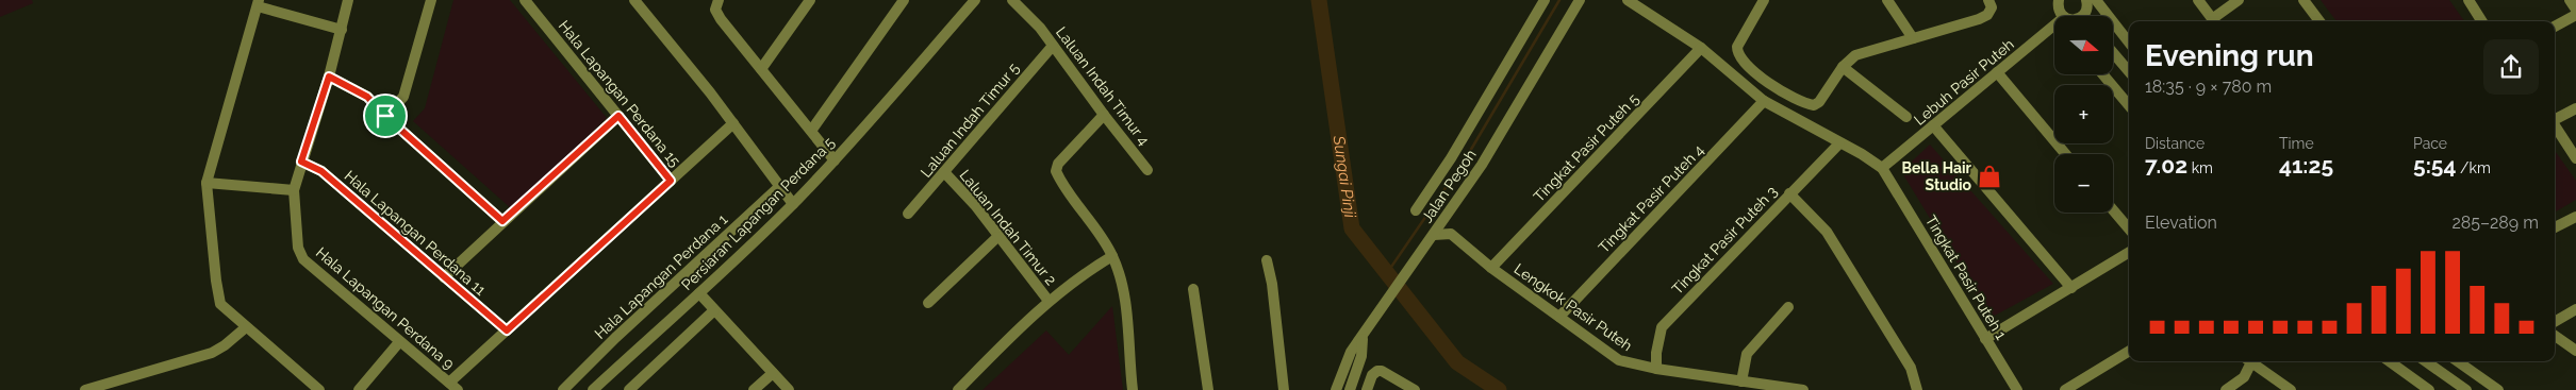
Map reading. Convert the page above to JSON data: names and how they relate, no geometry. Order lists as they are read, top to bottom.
{
  "streets": {
    "street": [
      "Lebuh Pasir Puteh",
      "Laluan Indah Timur 4",
      "Hala Lapangan Perdana 15",
      "Laluan Indah Timur 5",
      "Tingkat Pasir Puteh 5",
      "Jalan Pegoh",
      "Tingkat Pasir Puteh 4",
      "Persiaran Lapangan Perdana 5",
      "Laluan Indah Timur 2",
      "Hala Lapangan Perdana 11",
      "Tingkat Pasir Puteh 3",
      "Hala Lapangan Perdana 1",
      "Tingkat Pasir Puteh 1",
      "Lengkok Pasir Puteh",
      "Hala Lapangan Perdana 9"
    ]
  },
  "crossings": [
    ["Lebuh Pasir Puteh", "Tingkat Pasir Puteh 1"],
    ["Laluan Indah Timur 4", "Laluan Indah Timur 5"],
    ["Laluan Indah Timur 5", "Laluan Indah Timur 2"],
    ["Tingkat Pasir Puteh 5", "Tingkat Pasir Puteh 1"],
    ["Tingkat Pasir Puteh 5", "Lengkok Pasir Puteh"],
    ["Tingkat Pasir Puteh 4", "Tingkat Pasir Puteh 1"],
    ["Tingkat Pasir Puteh 4", "Lengkok Pasir Puteh"],
    ["Hala Lapangan Perdana 11", "Hala Lapangan Perdana 9"],
    ["Tingkat Pasir Puteh 3", "Tingkat Pasir Puteh 1"],
    ["Tingkat Pasir Puteh 3", "Lengkok Pasir Puteh"]
  ],
  "water": ["Sungai Pinji"],
  "places": {
    "shop": ["Bella Hair Studio"]
  },
  "north": "right",
  "page": {
    "map_buttons": ["+", "−"],
    "heading": ["Evening run", "18:35 · 9 × 780 m"],
    "stats": [
      ["Distance", "7.02 km"],
      ["Time", "41:25"],
      ["Pace", "5:54 /km"]
    ],
    "chart": ["Elevation", "285–289 m"]
  }
}
